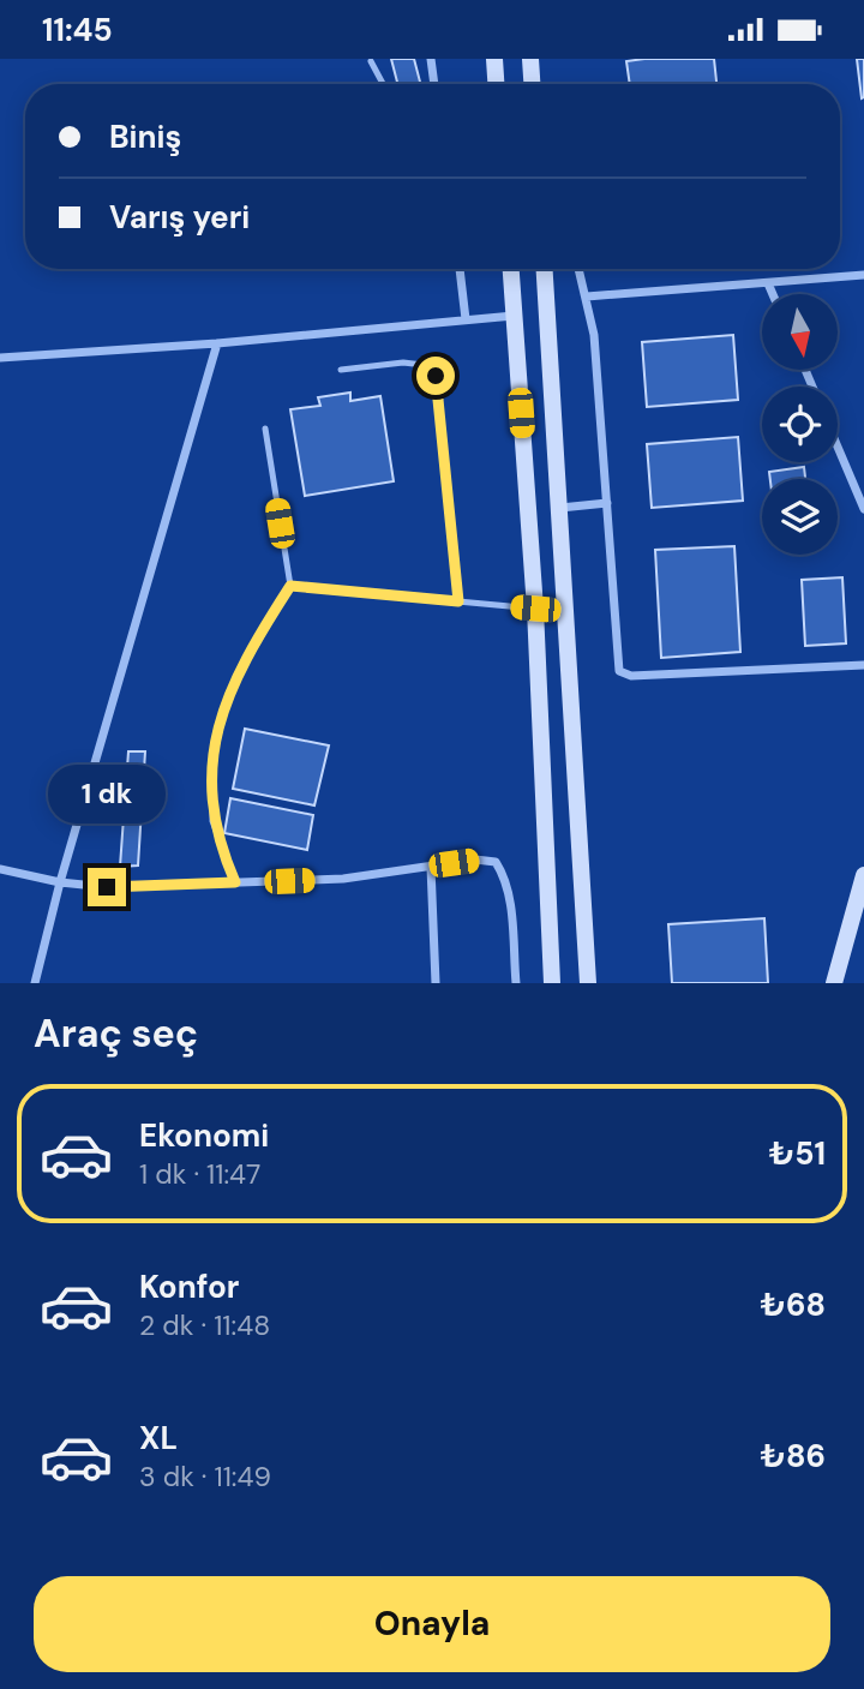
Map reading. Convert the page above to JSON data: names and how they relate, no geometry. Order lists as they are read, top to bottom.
{
  "north": "bottom",
  "page": {
    "status": "11:45",
    "banner": ["Biniş", "Varış yeri"],
    "bubble": "1 dk",
    "heading": "Araç seç",
    "list": [
      {
        "name": "Ekonomi",
        "note": "1 dk · 11:47",
        "value": "₺51"
      },
      {
        "name": "Konfor",
        "note": "2 dk · 11:48",
        "value": "₺68"
      },
      {
        "name": "XL",
        "note": "3 dk · 11:49",
        "value": "₺86"
      }
    ],
    "buttons": "Onayla"
  }
}
